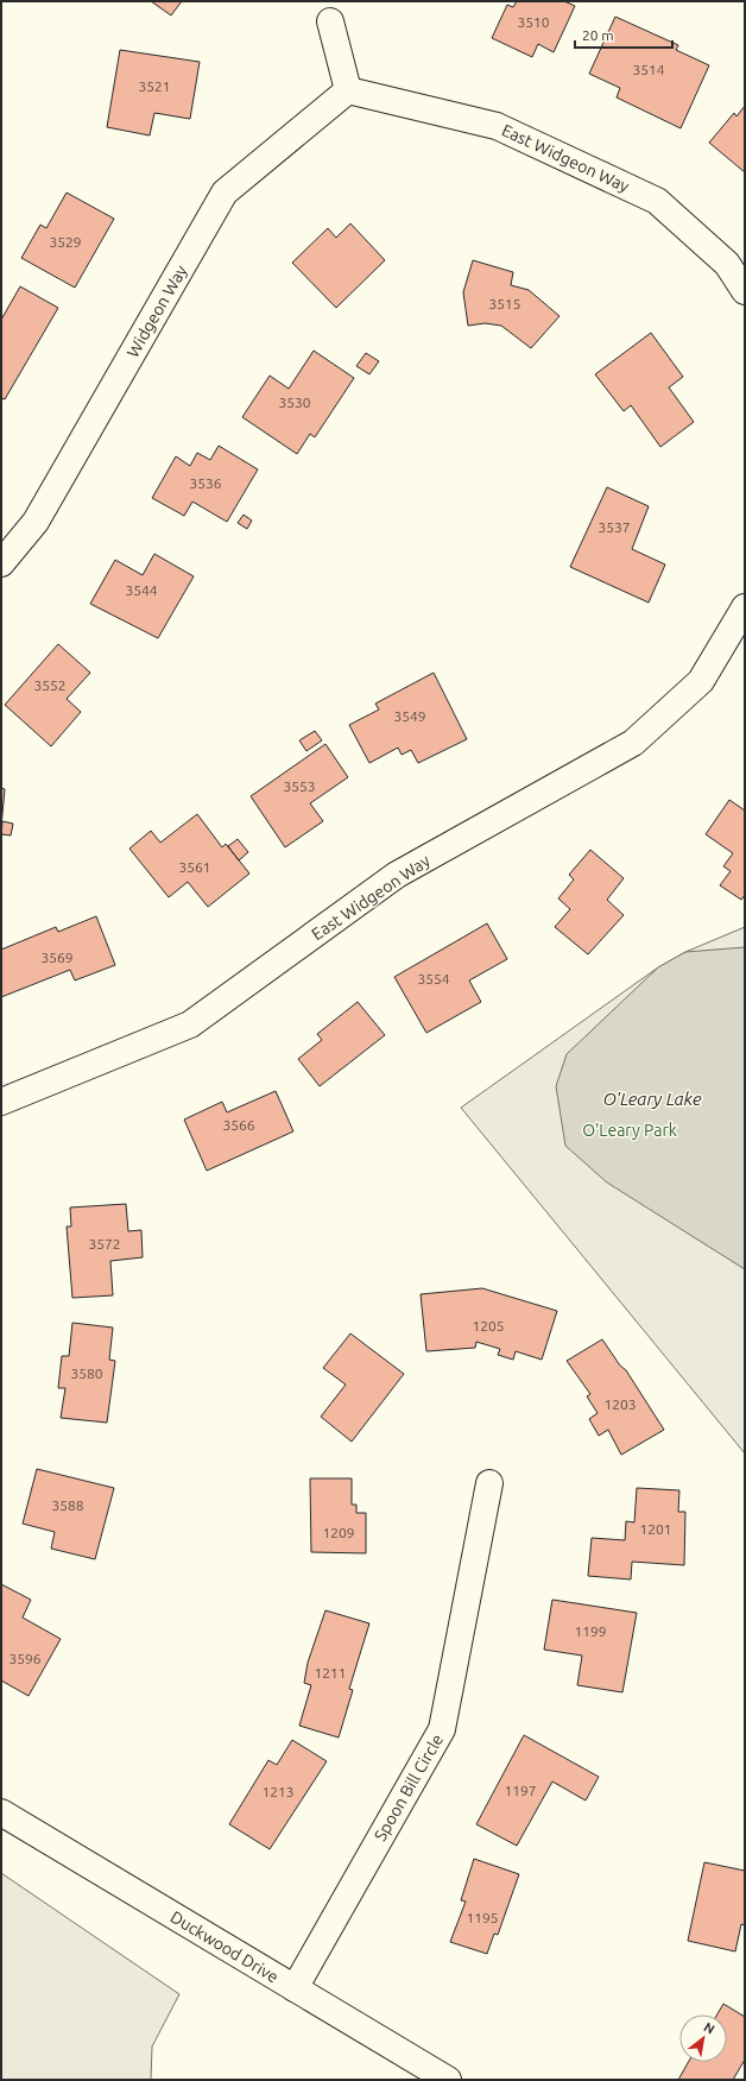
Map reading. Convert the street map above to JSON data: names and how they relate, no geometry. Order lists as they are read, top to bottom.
{
  "streets": {
    "street": [
      "East Widgeon Way",
      "Widgeon Way",
      "Spoon Bill Circle",
      "Duckwood Drive"
    ]
  },
  "crossings": [
    ["East Widgeon Way", "Widgeon Way"],
    ["Spoon Bill Circle", "Duckwood Drive"]
  ],
  "water": ["O'Leary Lake"],
  "parks": ["O'Leary Park"],
  "house_numbers": [
    "3510",
    "3514",
    "3521",
    "3529",
    "3515",
    "3530",
    "3536",
    "3537",
    "3544",
    "3552",
    "3549",
    "3553",
    "3561",
    "3569",
    "3554",
    "3566",
    "3572",
    "1205",
    "3580",
    "1203",
    "3588",
    "1201",
    "1209",
    "1199",
    "3596",
    "1211",
    "1197",
    "1213",
    "1195"
  ],
  "scale_bar": "20 m",
  "north": "top right"
}
